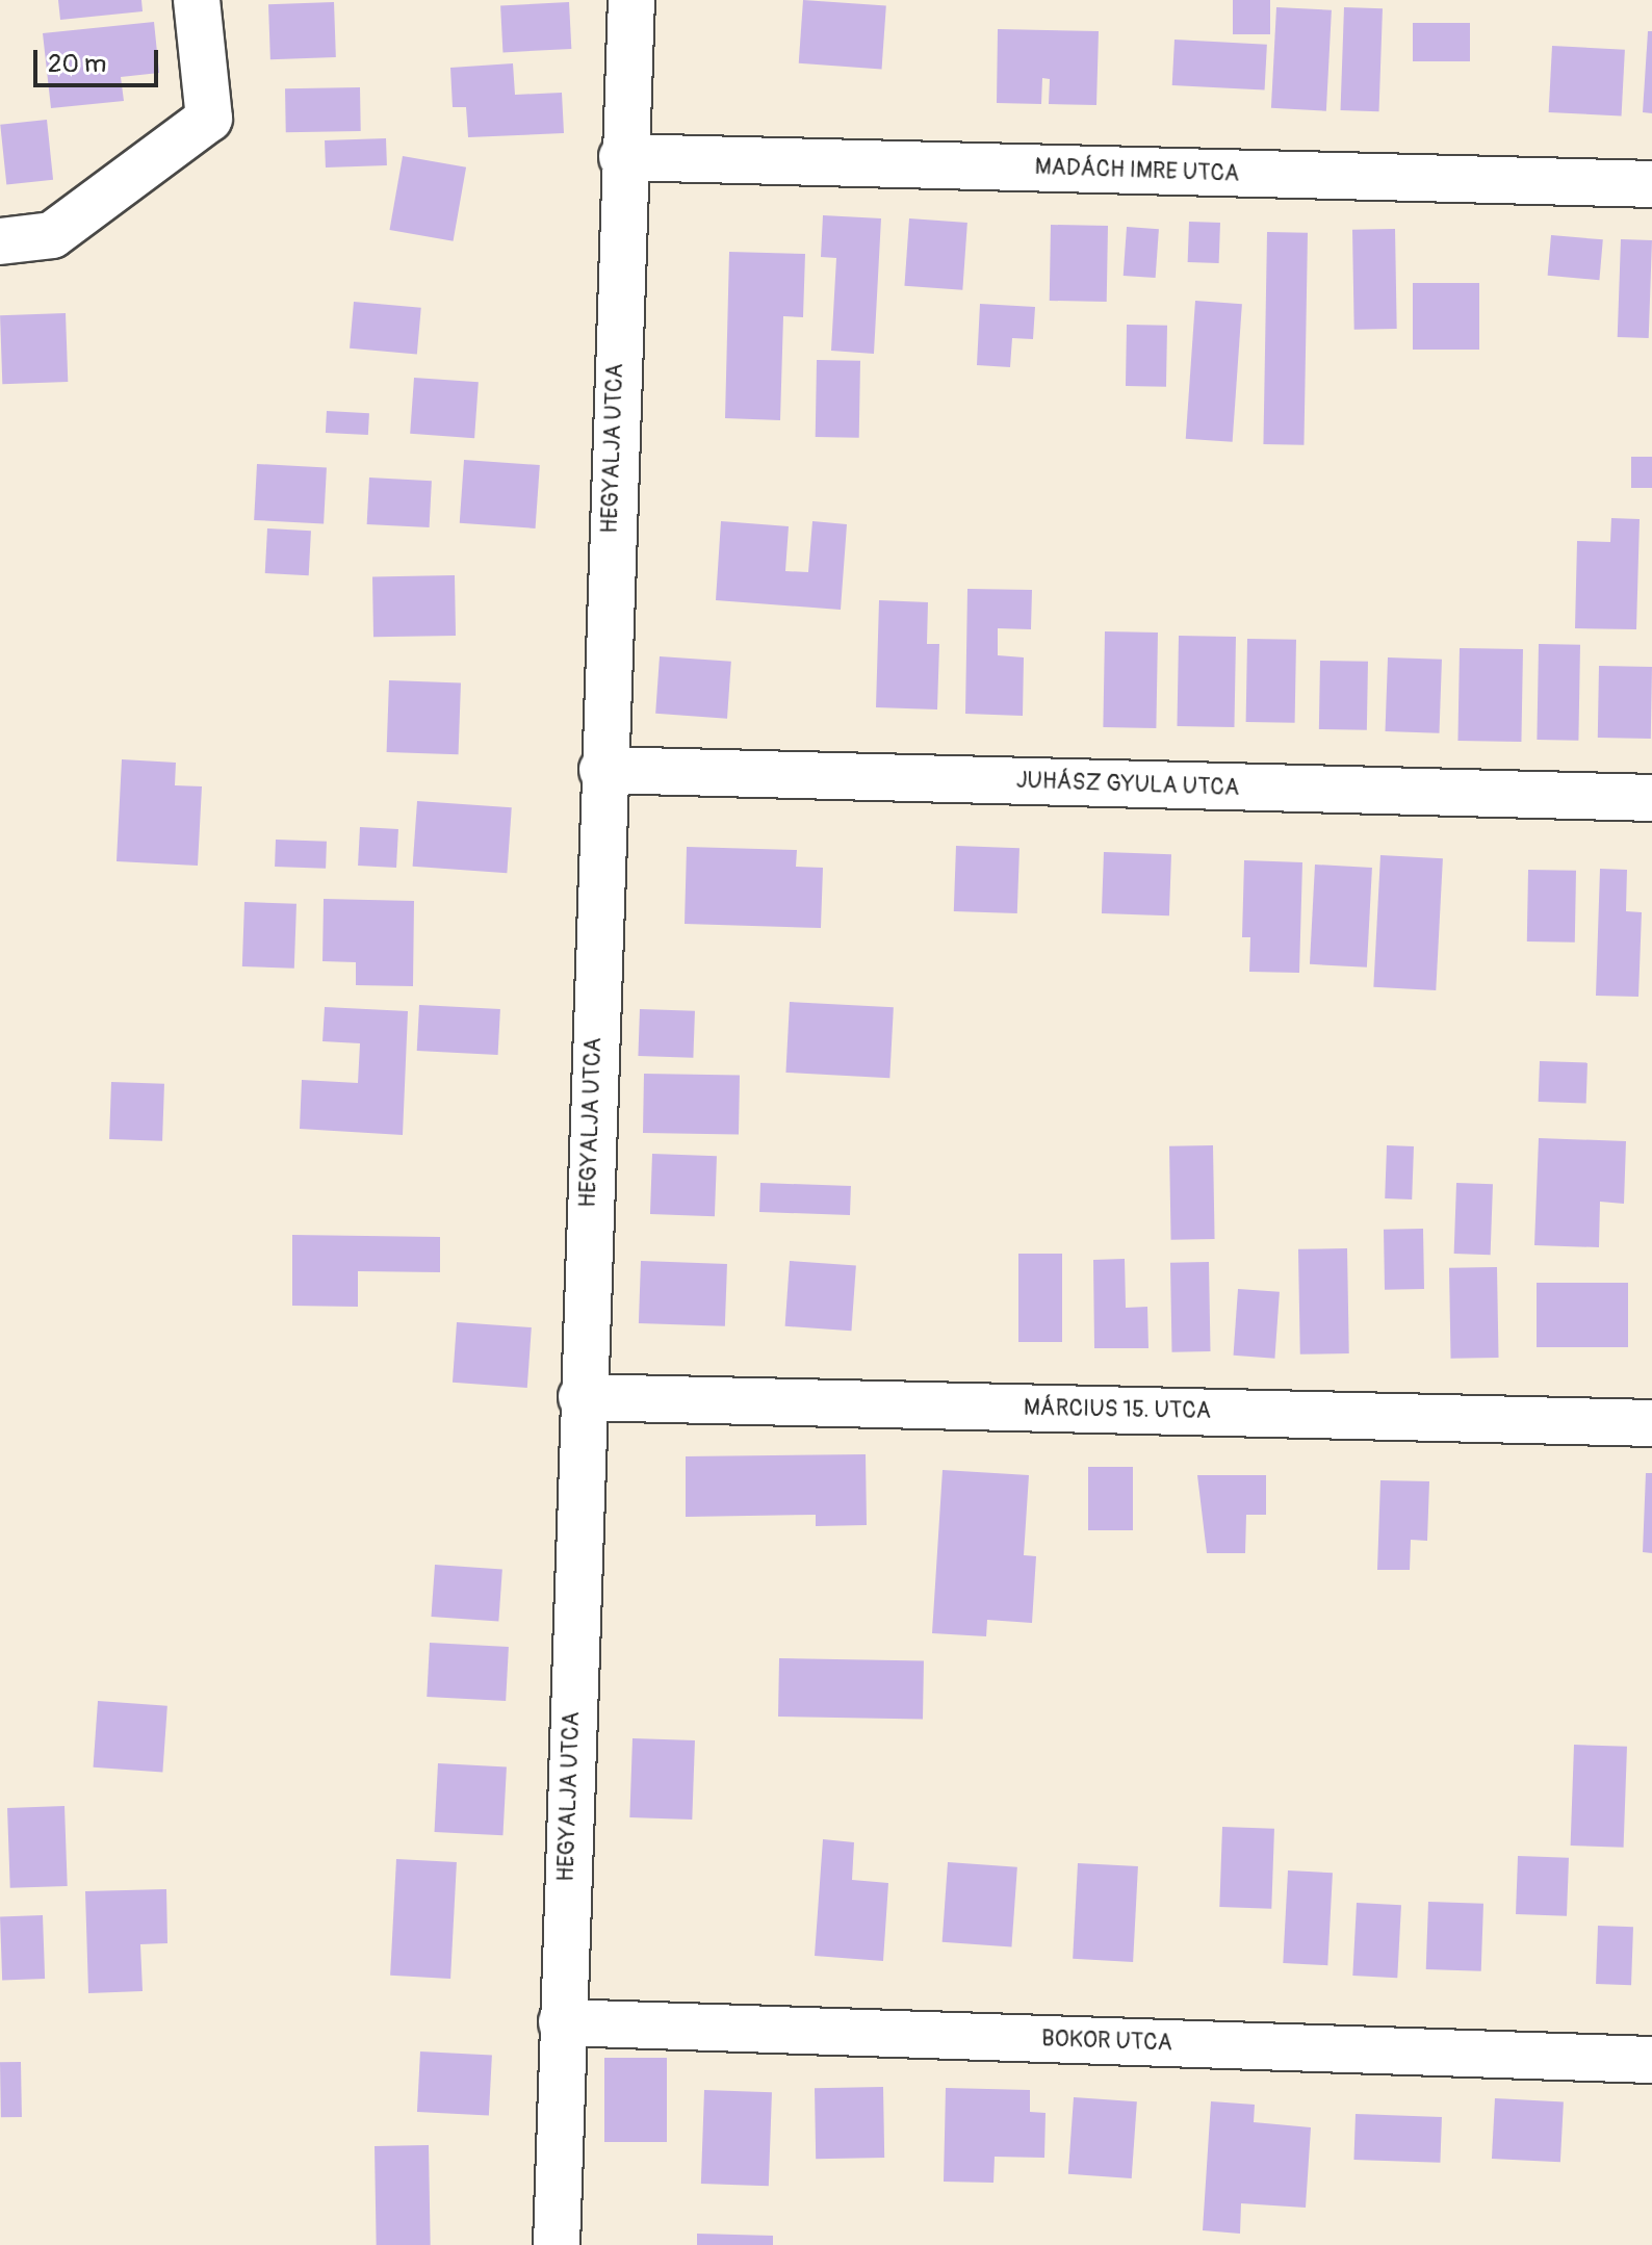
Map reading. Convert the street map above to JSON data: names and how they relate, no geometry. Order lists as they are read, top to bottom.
{
  "streets": {
    "street": [
      "MADÁCH IMRE UTCA",
      "HEGYALJA UTCA",
      "JUHÁSZ GYULA UTCA",
      "MÁRCIUS 15. UTCA",
      "BOKOR UTCA"
    ]
  },
  "crossings": [
    ["MADÁCH IMRE UTCA", "HEGYALJA UTCA"],
    ["HEGYALJA UTCA", "JUHÁSZ GYULA UTCA"],
    ["HEGYALJA UTCA", "MÁRCIUS 15. UTCA"],
    ["HEGYALJA UTCA", "BOKOR UTCA"]
  ],
  "scale_bar": "20 m"
}
